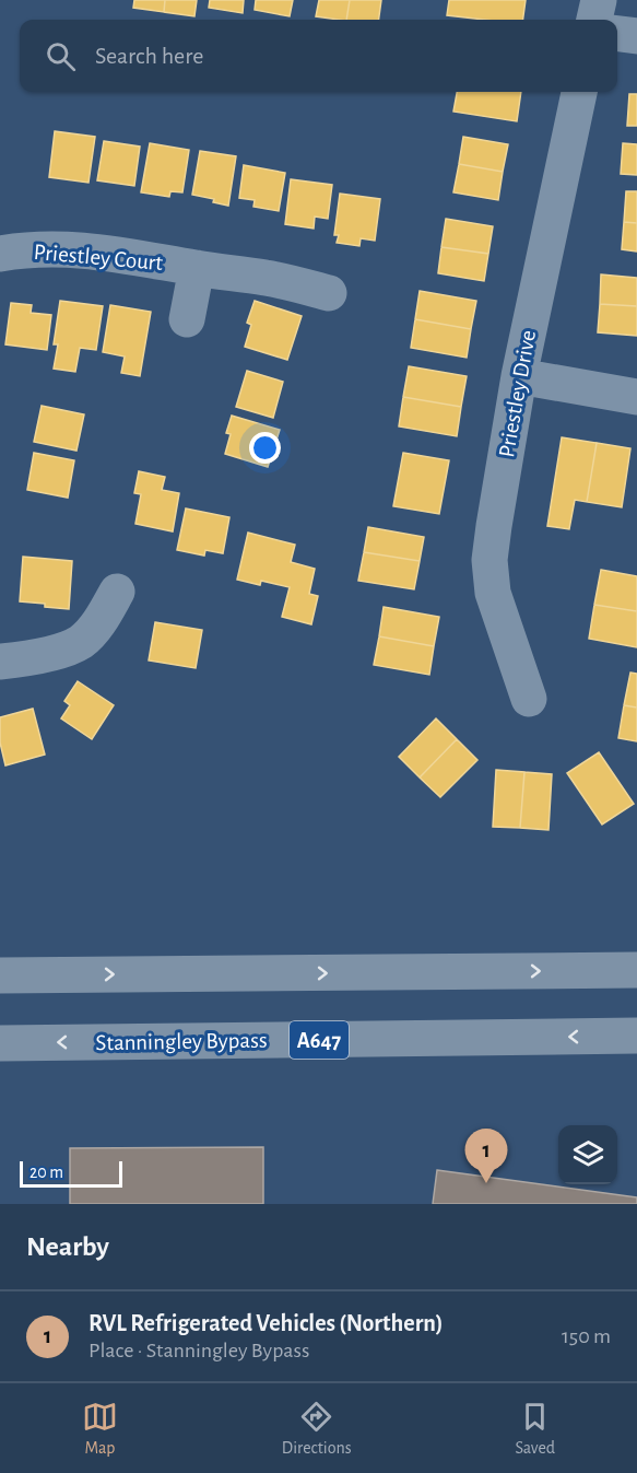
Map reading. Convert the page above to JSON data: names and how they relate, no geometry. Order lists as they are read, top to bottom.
{
  "streets": {
    "highway": ["A647", "Stanningley Bypass"],
    "street": ["Priestley Court", "Priestley Drive"]
  },
  "scale_bar": "20 m",
  "page": {
    "search": "Search here",
    "pins": "1",
    "scale": "20 m",
    "heading": "Nearby",
    "list": [
      {
        "mark": "1",
        "name": "RVL Refrigerated Vehicles (Northern)",
        "note": "Place · Stanningley Bypass",
        "value": "150 m"
      }
    ],
    "nav": ["Map", "Directions", "Saved"]
  }
}
